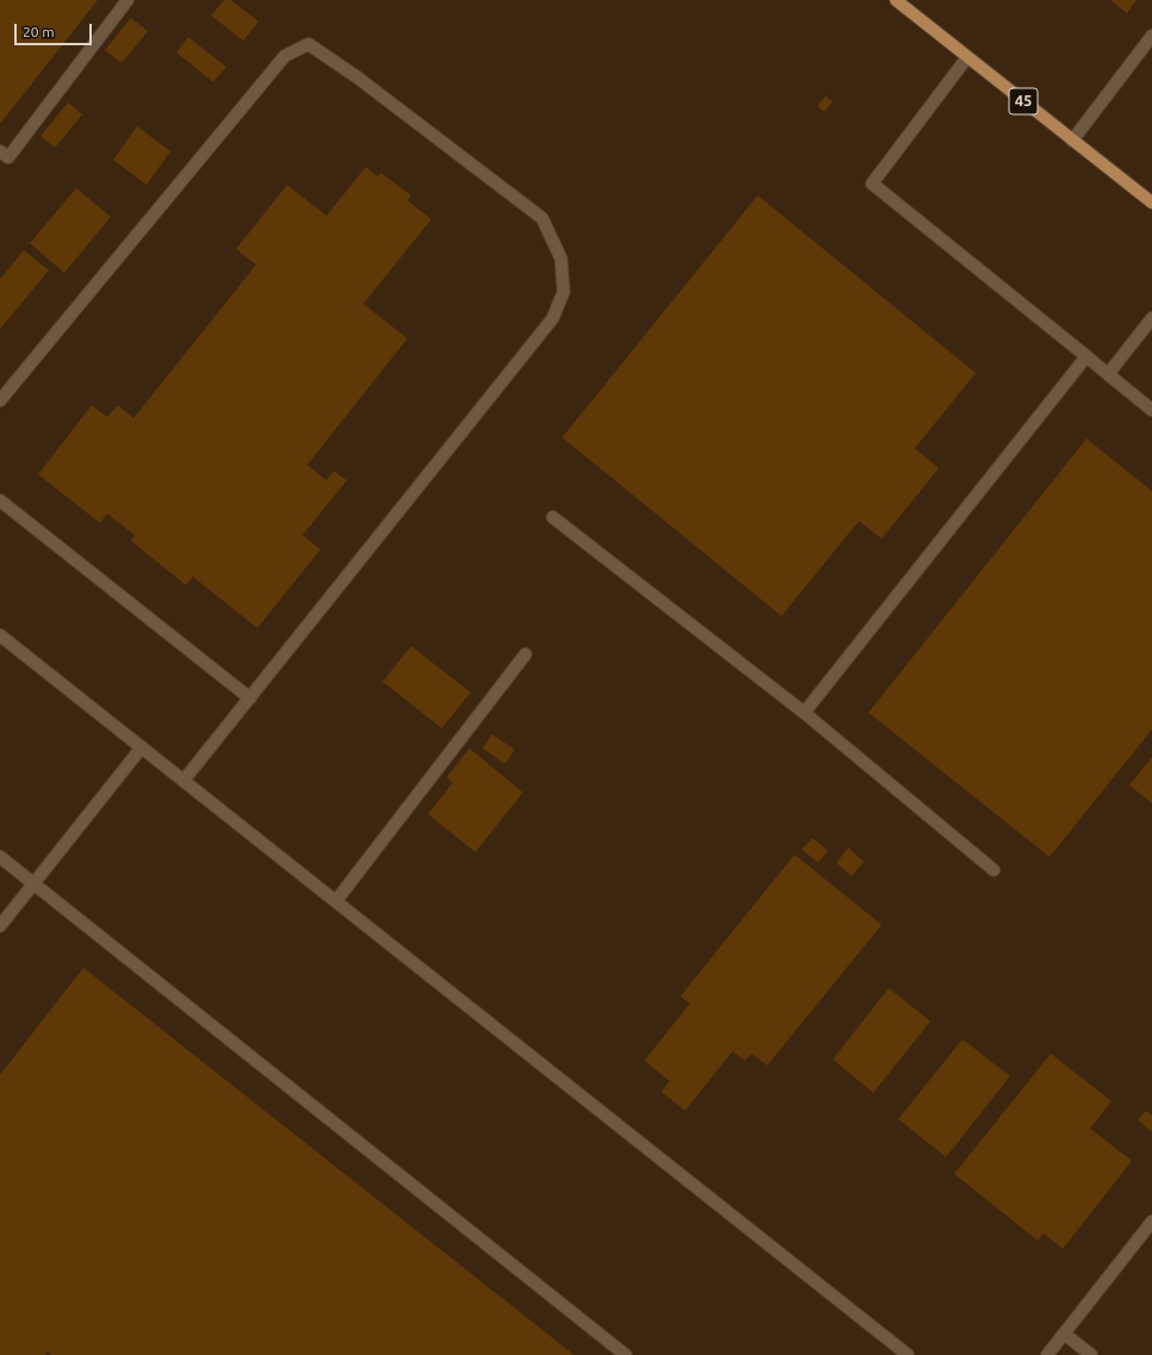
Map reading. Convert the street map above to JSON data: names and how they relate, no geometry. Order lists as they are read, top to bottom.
{
  "streets": {
    "main road": ["45"]
  },
  "scale_bar": "20 m"
}
